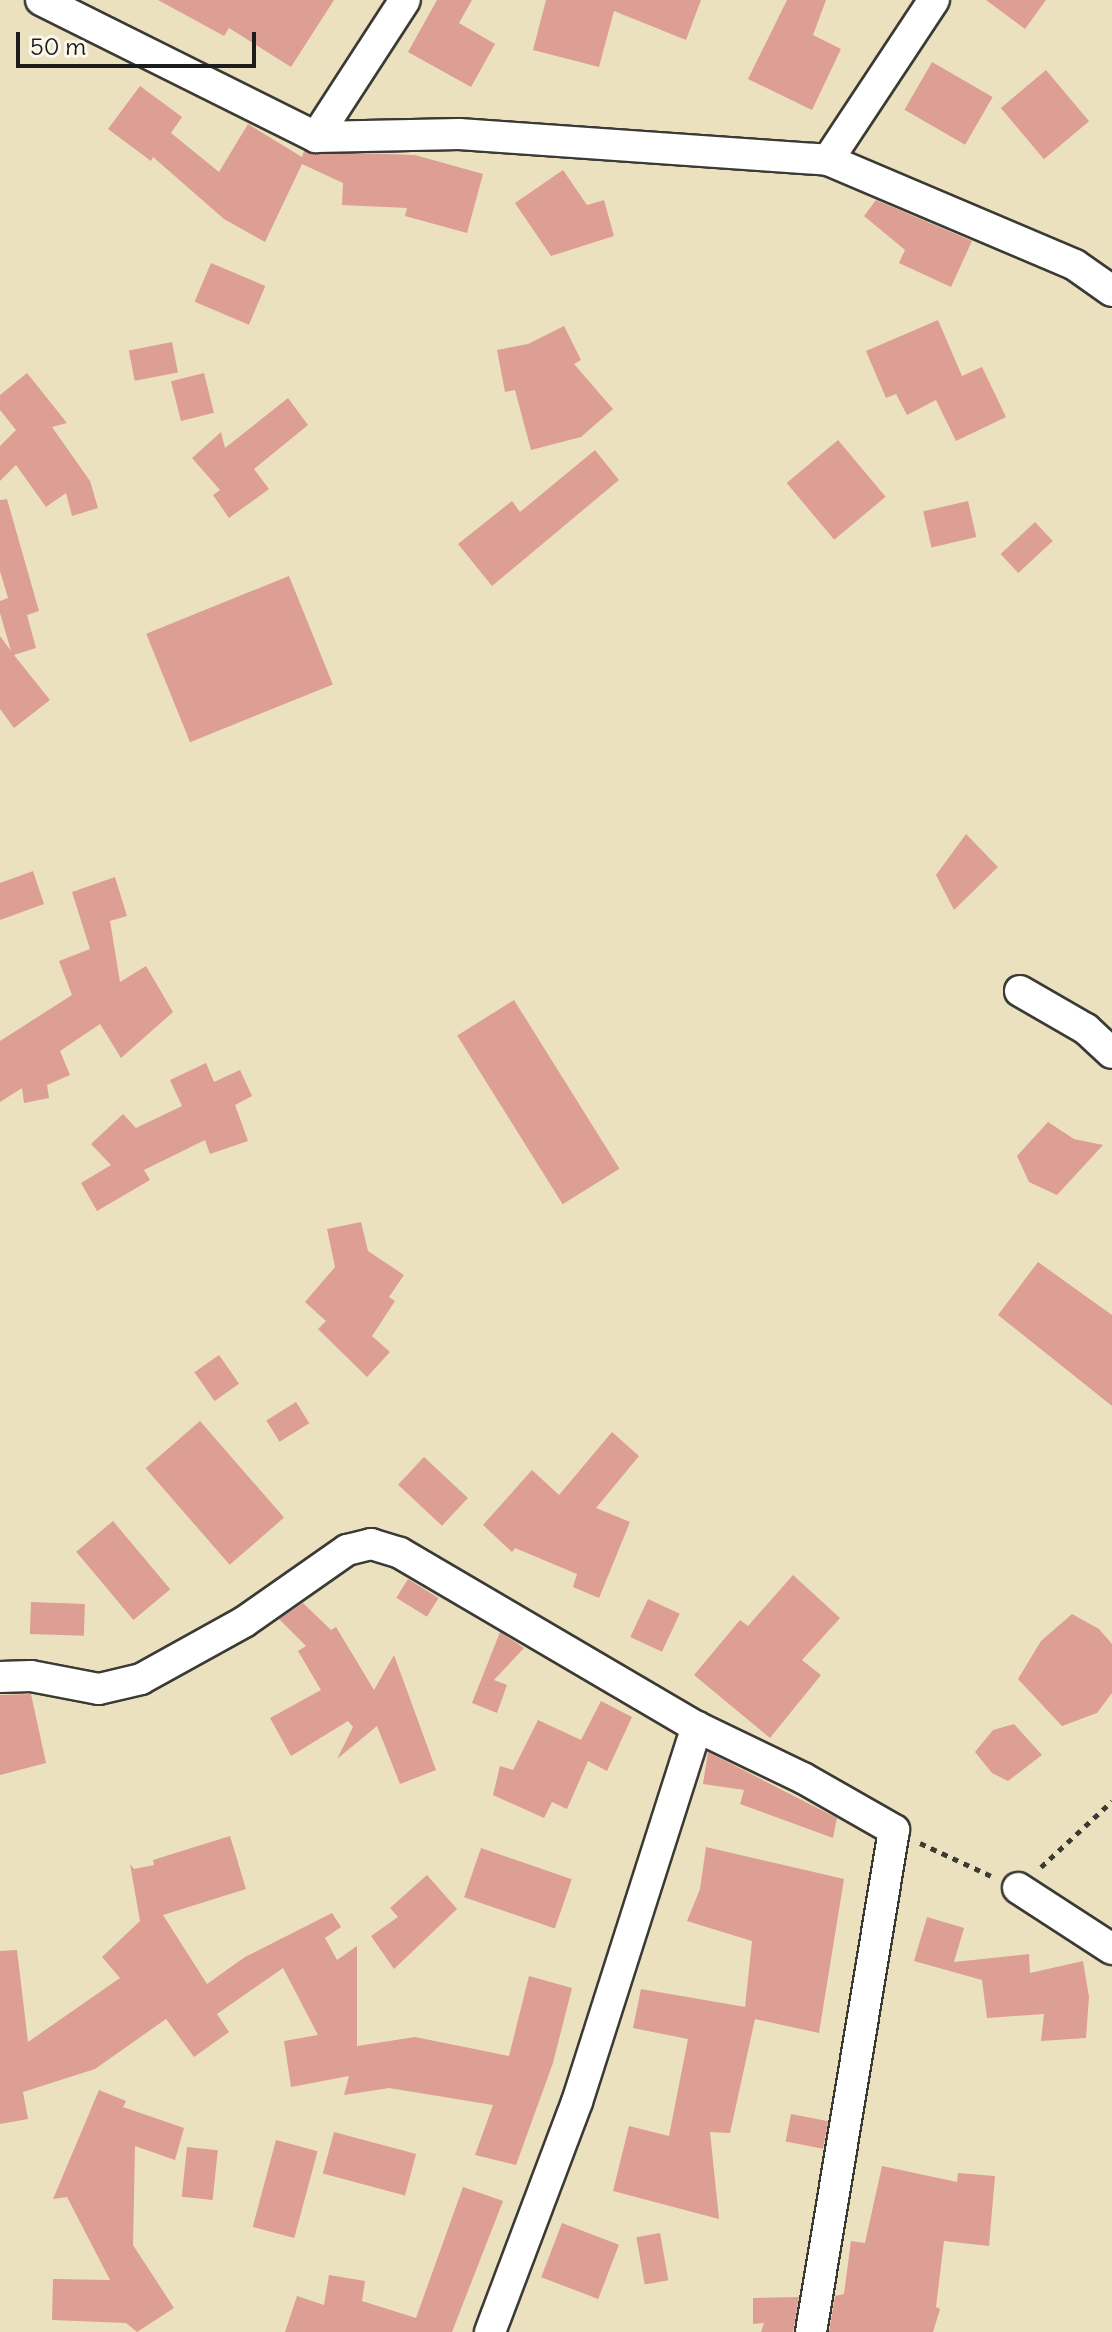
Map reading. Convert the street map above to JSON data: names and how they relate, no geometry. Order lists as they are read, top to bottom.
{
  "scale_bar": "50 m"
}
